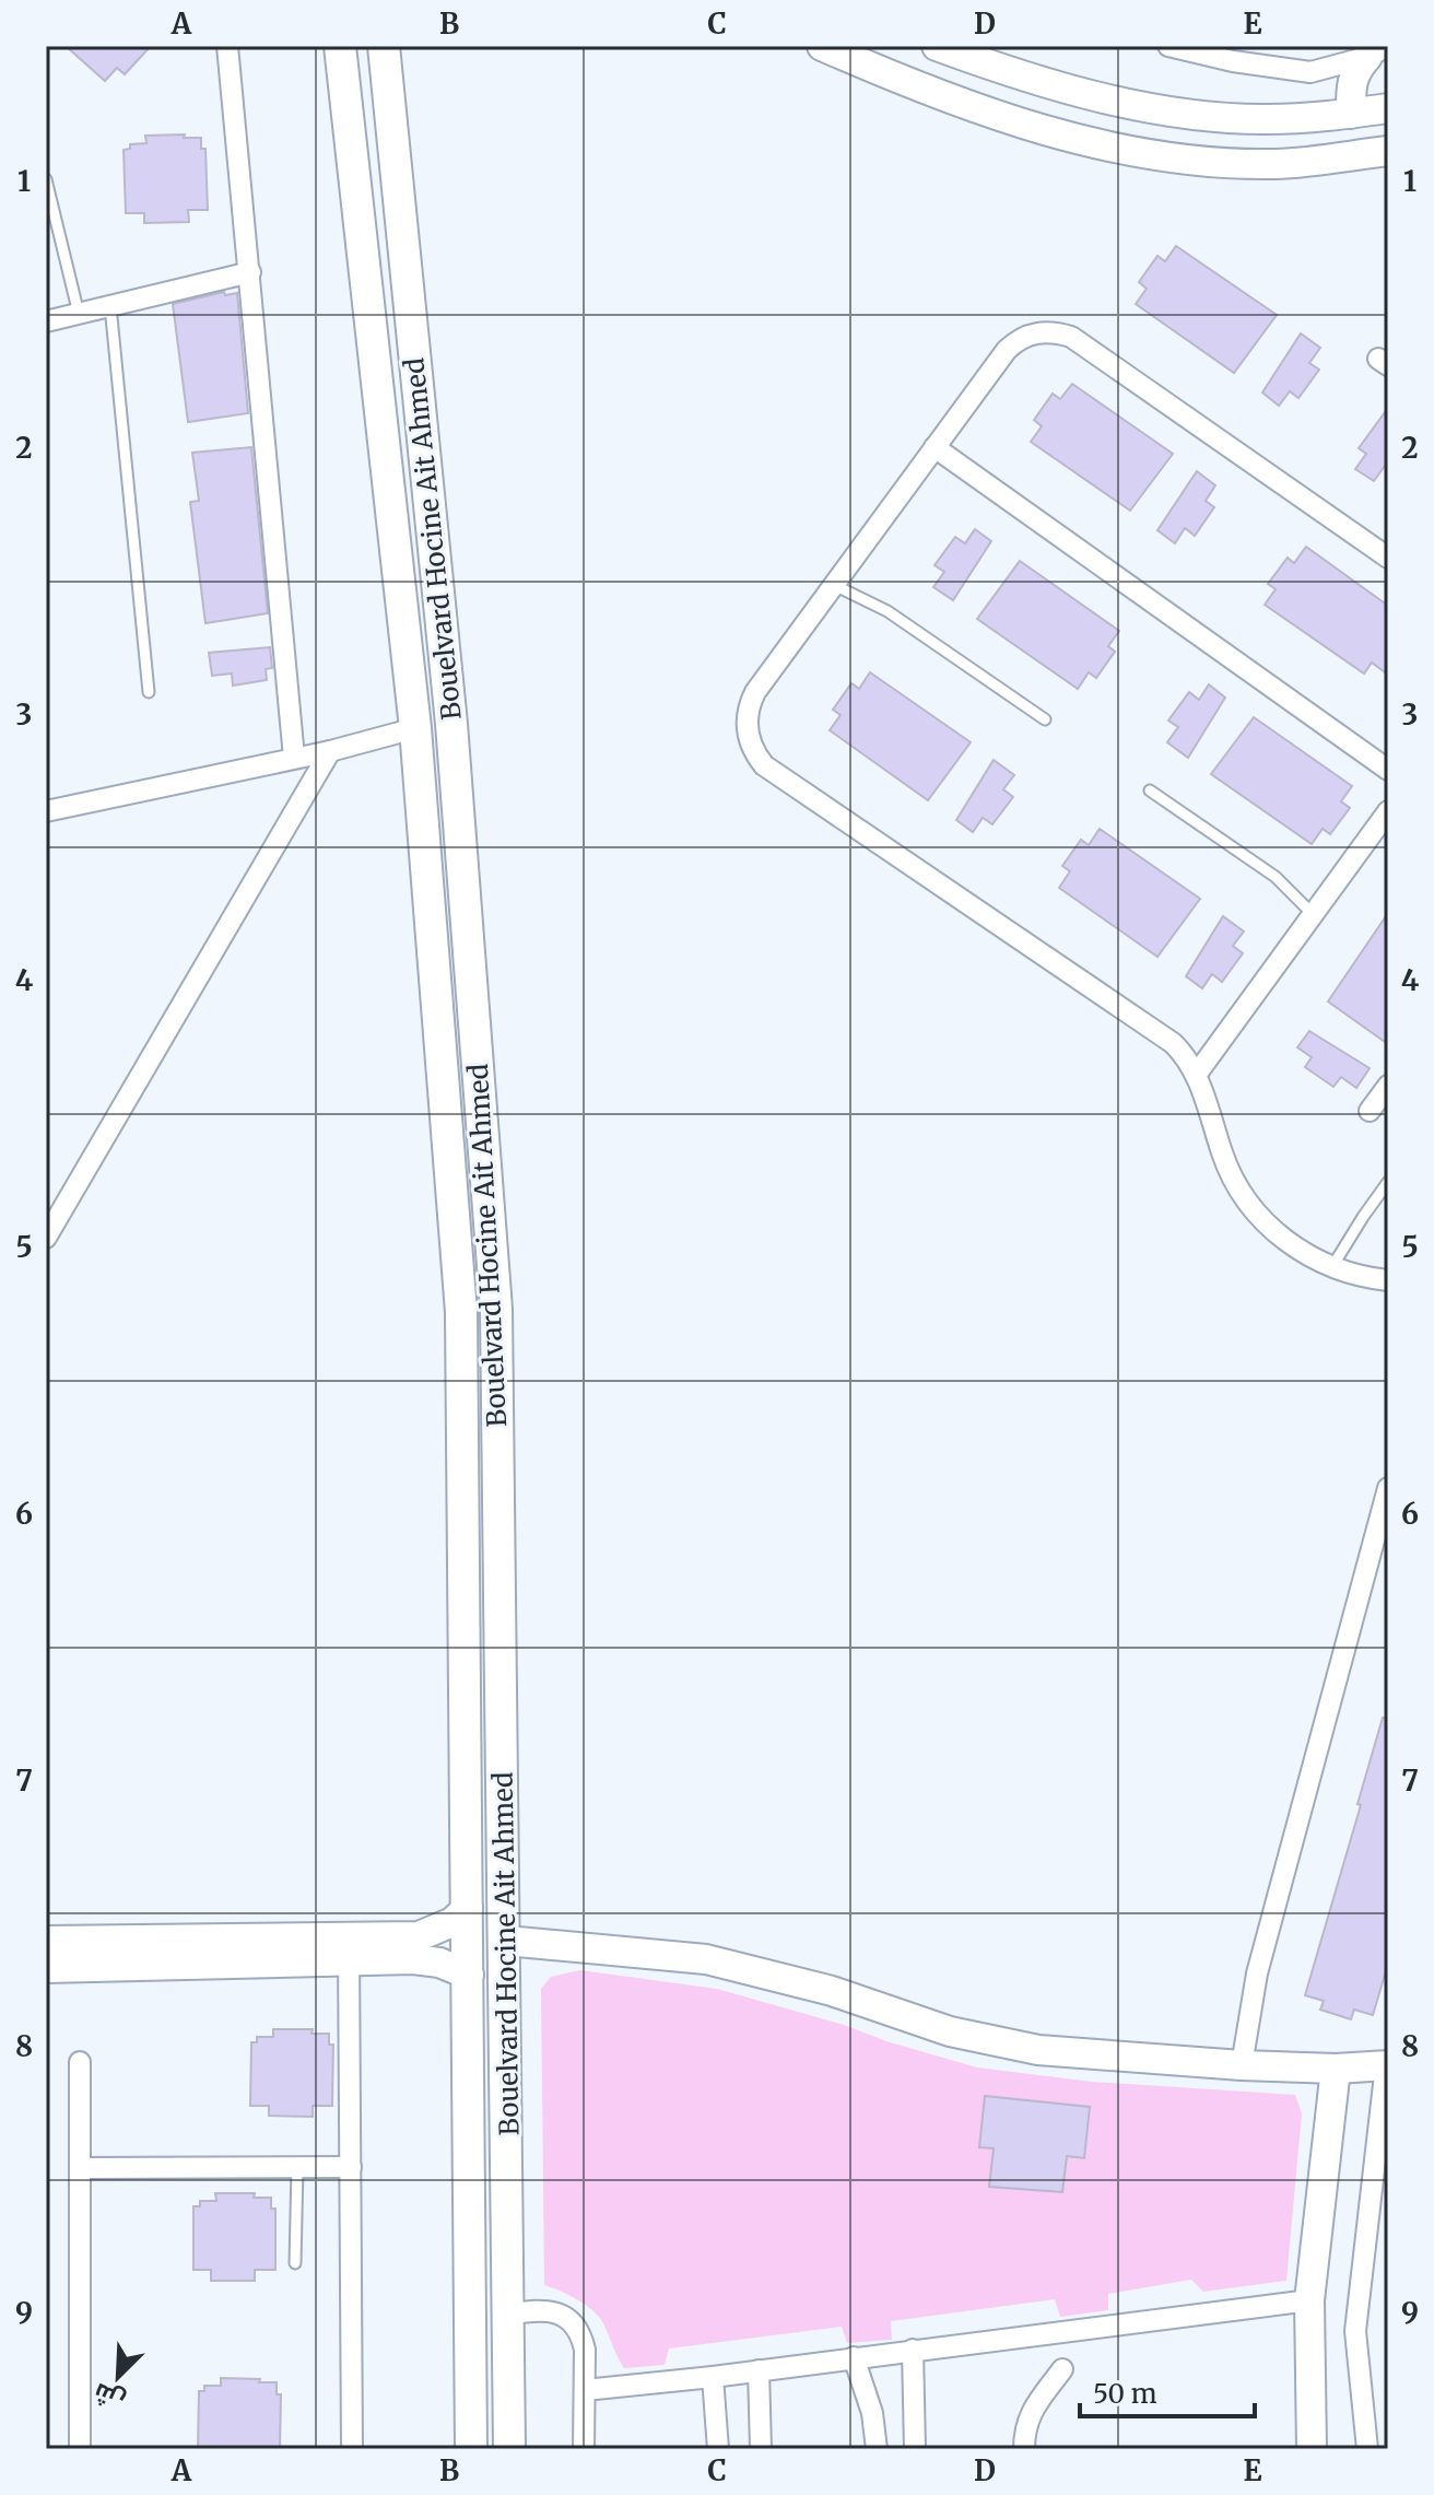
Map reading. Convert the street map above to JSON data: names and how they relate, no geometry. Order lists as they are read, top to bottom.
{
  "streets": {
    "main road": ["Bouelvard Hocine Ait Ahmed"]
  },
  "scale_bar": "50 m",
  "north": "bottom left",
  "grid": {
    "columns": [
      "A",
      "B",
      "C",
      "D",
      "E"
    ],
    "rows": [
      "1",
      "2",
      "3",
      "4",
      "5",
      "6",
      "7",
      "8",
      "9"
    ]
  }
}
